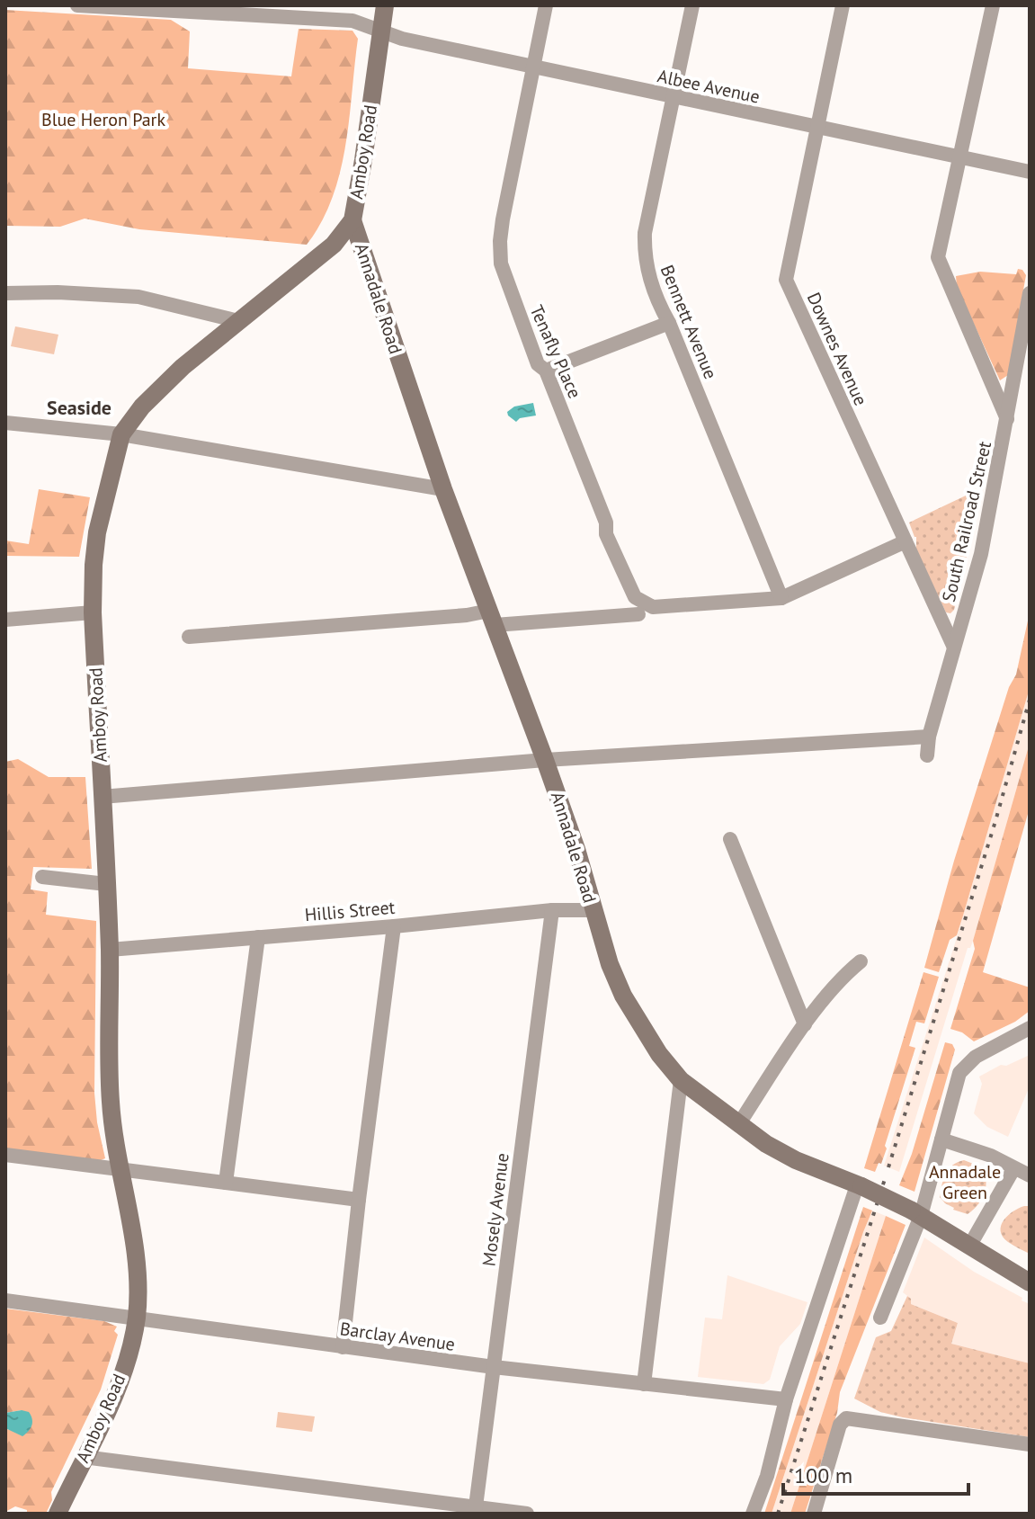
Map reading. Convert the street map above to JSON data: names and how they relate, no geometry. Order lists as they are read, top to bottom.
{
  "streets": {
    "main road": ["Amboy Road", "Annadale Road"],
    "street": [
      "Albee Avenue",
      "Bennett Avenue",
      "Downes Avenue",
      "Tenafly Place",
      "South Railroad Street",
      "Hillis Street",
      "Mosely Avenue",
      "Barclay Avenue"
    ]
  },
  "crossings": [
    ["Albee Avenue", "Amboy Road"],
    ["Albee Avenue", "Bennett Avenue"],
    ["Albee Avenue", "Downes Avenue"],
    ["Albee Avenue", "Tenafly Place"],
    ["Amboy Road", "Annadale Road"],
    ["Amboy Road", "Hillis Street"],
    ["Amboy Road", "Barclay Avenue"],
    ["Annadale Road", "Hillis Street"],
    ["Downes Avenue", "South Railroad Street"],
    ["Hillis Street", "Mosely Avenue"],
    ["Mosely Avenue", "Barclay Avenue"]
  ],
  "districts": ["Seaside"],
  "parks": ["Blue Heron Park", "Annadale Green"],
  "scale_bar": "100 m"
}
